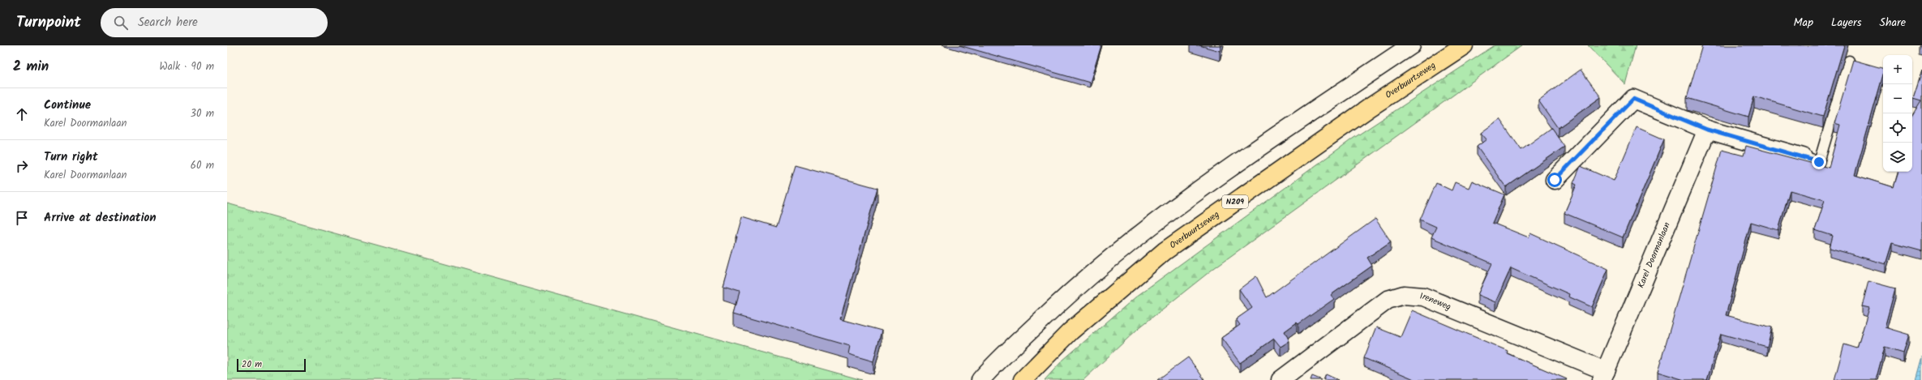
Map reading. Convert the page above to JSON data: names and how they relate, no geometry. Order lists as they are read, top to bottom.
{
  "streets": {
    "main road": ["Overbuurtseweg", "N209"],
    "street": ["Karel Doormanlaan", "Ireneweg"]
  },
  "crossings": [
    ["Karel Doormanlaan", "Ireneweg"]
  ],
  "scale_bar": "20 m",
  "page": {
    "header": "Turnpoint",
    "search": "Search here",
    "nav": ["Map", "Layers", "Share"],
    "heading": ["2 min", "Walk · 90 m"],
    "map_buttons": ["+", "−"],
    "list": [
      ["Continue", "Karel Doormanlaan", "30 m"],
      ["Turn right", "Karel Doormanlaan", "60 m"],
      "Arrive at destination"
    ],
    "scale": "20 m"
  }
}
